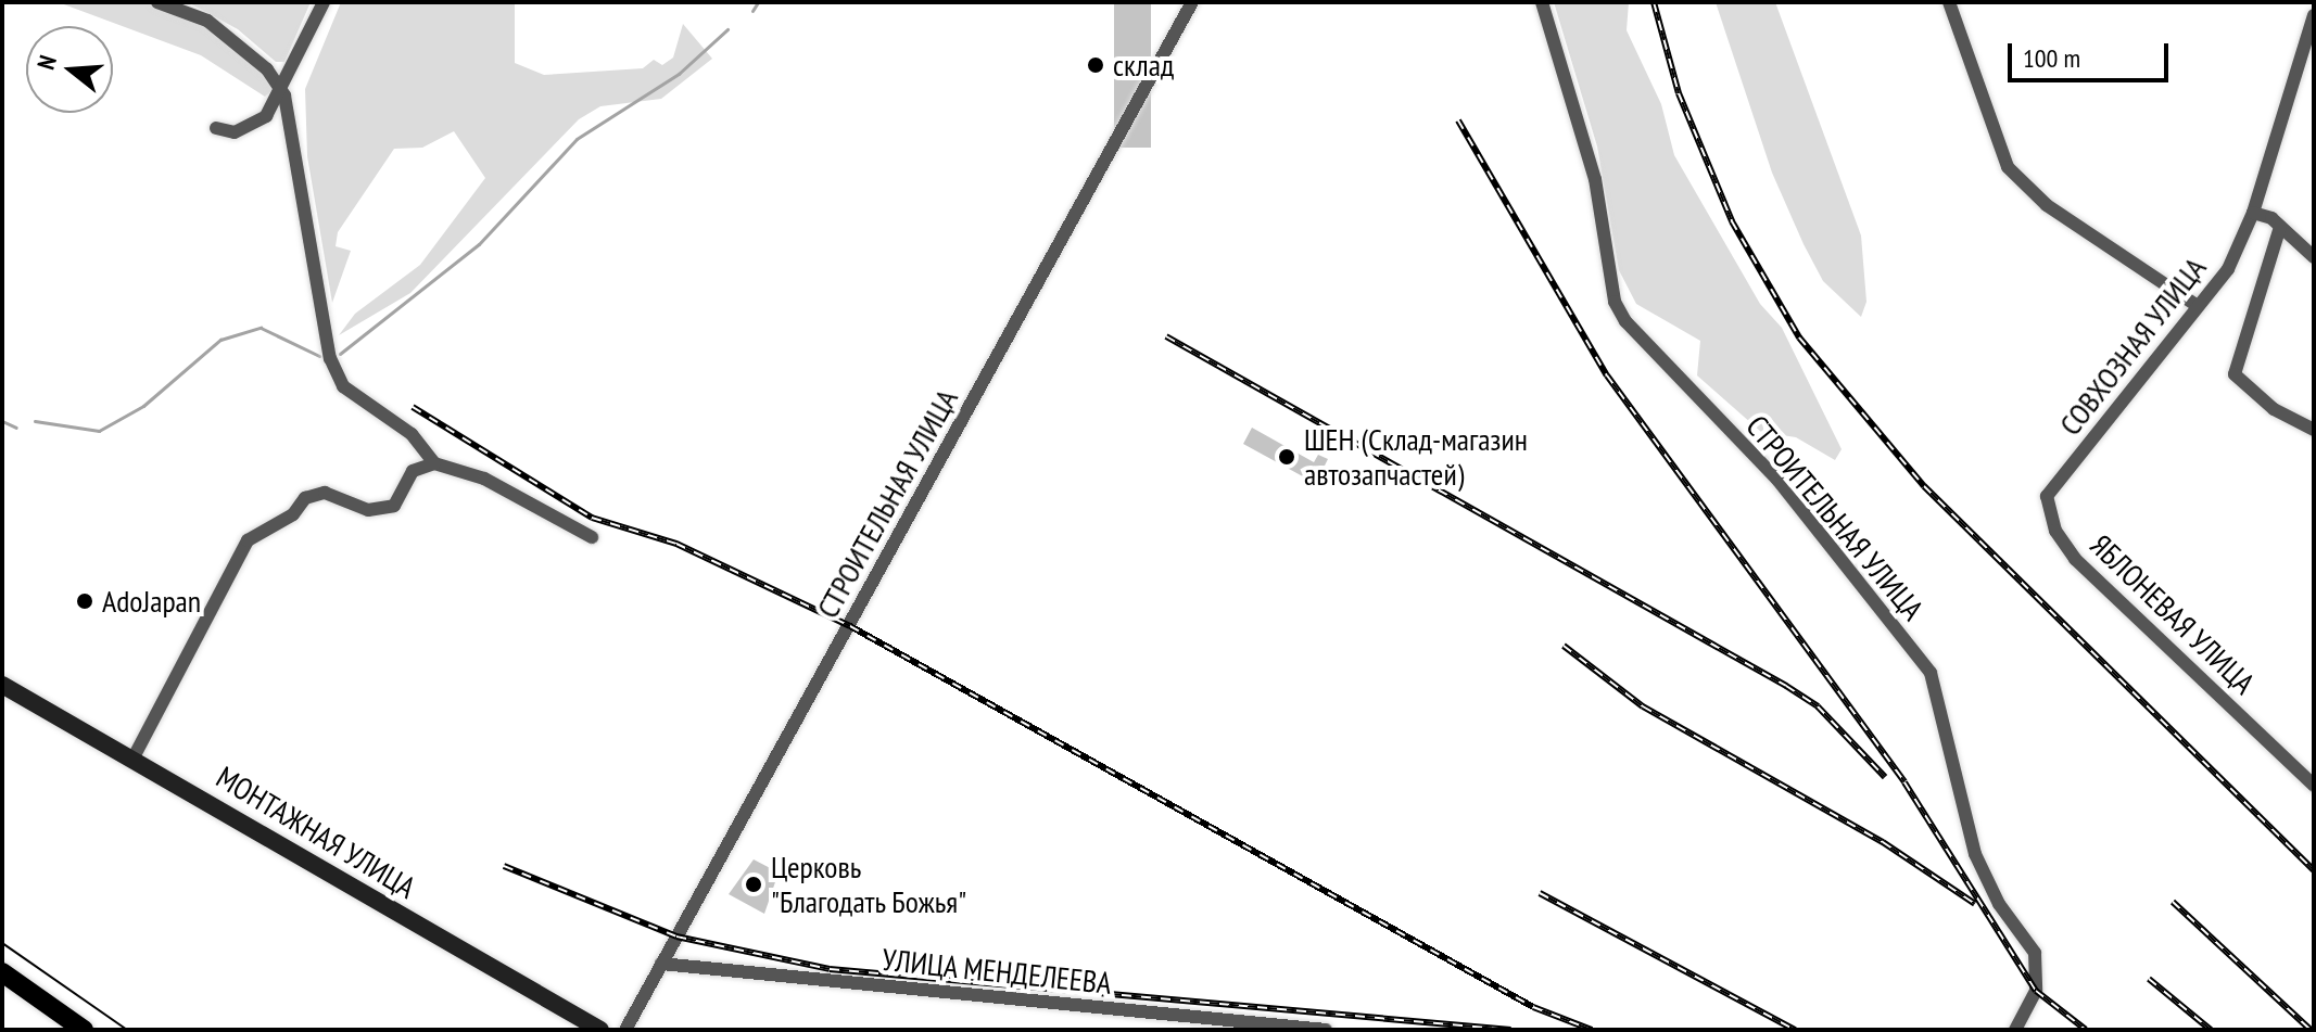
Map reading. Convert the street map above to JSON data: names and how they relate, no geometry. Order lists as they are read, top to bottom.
{
  "streets": {
    "street": [
      "СОВХОЗНАЯ УЛИЦА",
      "СТРОИТЕЛЬНАЯ УЛИЦА",
      "ЯБЛОНЕВАЯ УЛИЦА",
      "МОНТАЖНАЯ УЛИЦА",
      "УЛИЦА МЕНДЕЛЕЕВА"
    ]
  },
  "crossings": [
    ["СОВХОЗНАЯ УЛИЦА", "ЯБЛОНЕВАЯ УЛИЦА"],
    ["СТРОИТЕЛЬНАЯ УЛИЦА", "УЛИЦА МЕНДЕЛЕЕВА"]
  ],
  "places": [
    "склад",
    "ШЕН (Склад-магазин автозапчастей)",
    "AdoJapan",
    "Церковь \"Благодать Божья\""
  ],
  "scale_bar": "100 m",
  "north": "left"
}
